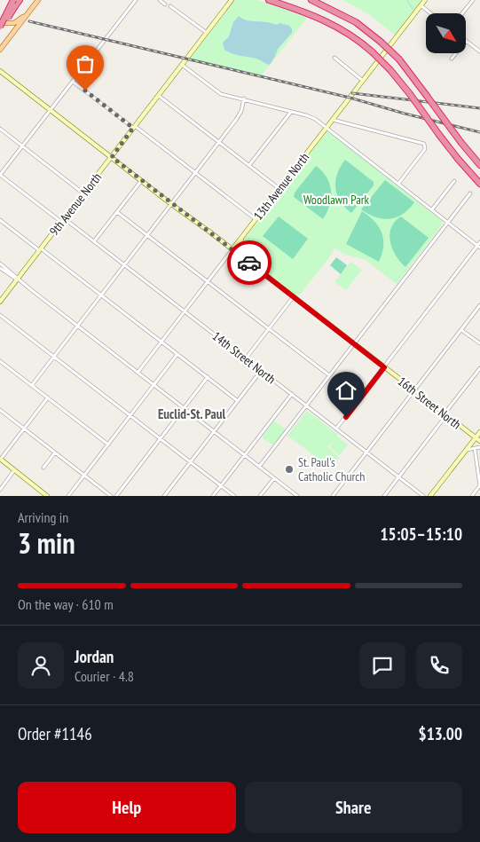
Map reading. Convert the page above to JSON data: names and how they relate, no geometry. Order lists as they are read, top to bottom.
{
  "streets": {
    "street": [
      "13th Avenue North",
      "9th Avenue North",
      "14th Street North",
      "16th Street North"
    ]
  },
  "crossings": [
    ["13th Avenue North", "14th Street North"],
    ["13th Avenue North", "16th Street North"],
    ["9th Avenue North", "14th Street North"],
    ["9th Avenue North", "16th Street North"]
  ],
  "districts": ["Euclid-St. Paul"],
  "parks": ["Woodlawn Park"],
  "places": ["St. Paul's Catholic Church"],
  "north": "bottom right",
  "page": {
    "heading": ["3 min", "Arriving in", "15:05–15:10"],
    "panel": [
      "Jordan",
      "Courier · 4.8",
      "Order #1146",
      "$13.00"
    ],
    "bar": "On the way · 610 m",
    "buttons": ["Help", "Share"]
  }
}
